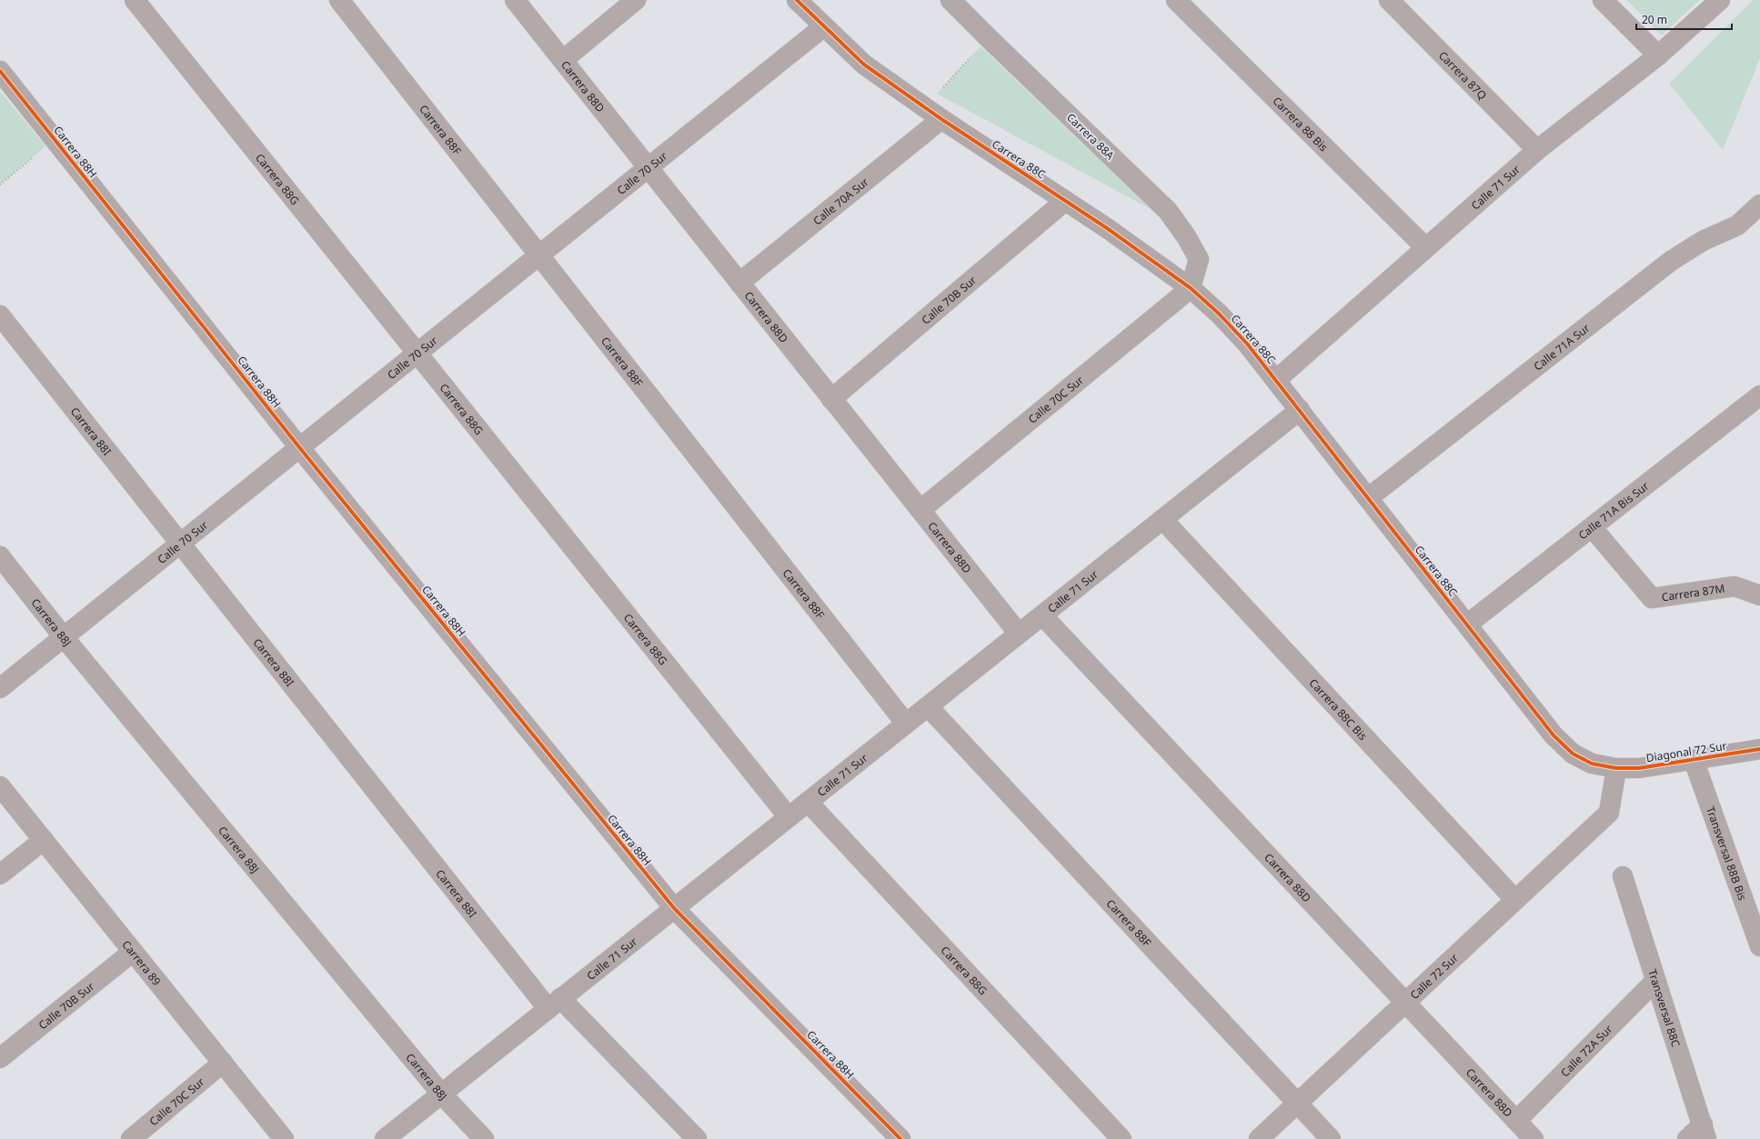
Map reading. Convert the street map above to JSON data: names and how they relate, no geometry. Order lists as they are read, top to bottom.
{
  "streets": {
    "street": [
      "Carrera 87Q",
      "Carrera 88D",
      "Carrera 88 Bis",
      "Carrera 88F",
      "Carrera 88A",
      "Carrera 88H",
      "Carrera 88C",
      "Calle 70 Sur",
      "Carrera 88G",
      "Calle 71 Sur",
      "Calle 70A Sur",
      "Calle 70B Sur",
      "Calle 71A Sur",
      "Calle 70C Sur",
      "Carrera 88I",
      "Calle 71A Bis Sur",
      "Carrera 87M",
      "Carrera 88J",
      "Carrera 88C Bis",
      "Diagonal 72 Sur",
      "Transversal 88B Bis",
      "Carrera 89",
      "Calle 72 Sur",
      "Transversal 88C",
      "Calle 72A Sur"
    ]
  },
  "crossings": [
    ["Carrera 87Q", "Calle 71 Sur"],
    ["Carrera 88D", "Calle 70 Sur"],
    ["Carrera 88D", "Calle 71 Sur"],
    ["Carrera 88D", "Calle 70A Sur"],
    ["Carrera 88D", "Calle 70B Sur"],
    ["Carrera 88D", "Calle 70C Sur"],
    ["Carrera 88D", "Calle 72 Sur"],
    ["Carrera 88D", "Calle 72A Sur"],
    ["Carrera 88 Bis", "Calle 71 Sur"],
    ["Carrera 88F", "Calle 70 Sur"],
    ["Carrera 88F", "Calle 71 Sur"],
    ["Carrera 88F", "Calle 72 Sur"],
    ["Carrera 88A", "Carrera 88C"],
    ["Carrera 88A", "Calle 70C Sur"],
    ["Carrera 88H", "Calle 70 Sur"],
    ["Carrera 88H", "Calle 71 Sur"],
    ["Carrera 88C", "Calle 70 Sur"],
    ["Carrera 88C", "Calle 71 Sur"],
    ["Carrera 88C", "Calle 70A Sur"],
    ["Carrera 88C", "Calle 70B Sur"],
    ["Carrera 88C", "Calle 71A Sur"],
    ["Carrera 88C", "Calle 70C Sur"],
    ["Carrera 88C", "Calle 71A Bis Sur"],
    ["Carrera 88C", "Diagonal 72 Sur"],
    ["Carrera 88C", "Calle 72 Sur"],
    ["Calle 70 Sur", "Carrera 88G"],
    ["Calle 70 Sur", "Carrera 88I"],
    ["Calle 70 Sur", "Carrera 88J"],
    ["Carrera 88G", "Calle 71 Sur"],
    ["Calle 71 Sur", "Carrera 88I"],
    ["Calle 71 Sur", "Carrera 88J"],
    ["Calle 71 Sur", "Carrera 88C Bis"],
    ["Calle 70B Sur", "Carrera 89"],
    ["Calle 70C Sur", "Carrera 89"],
    ["Calle 71A Bis Sur", "Carrera 87M"],
    ["Carrera 88C Bis", "Calle 72 Sur"],
    ["Diagonal 72 Sur", "Transversal 88B Bis"],
    ["Diagonal 72 Sur", "Calle 72 Sur"],
    ["Transversal 88C", "Calle 72A Sur"]
  ],
  "scale_bar": "20 m"
}
